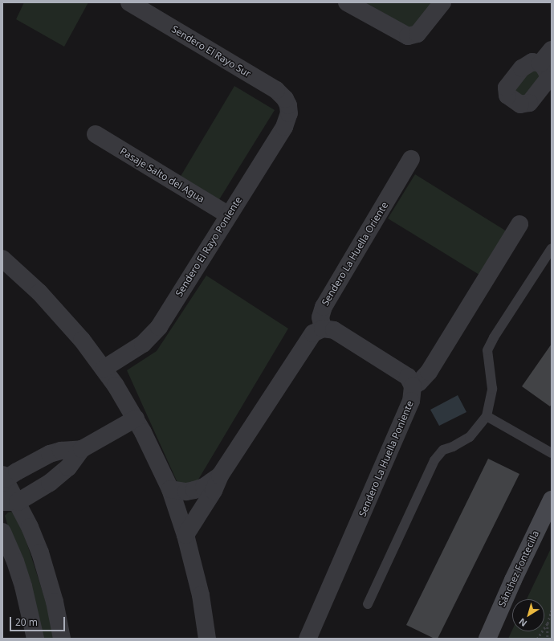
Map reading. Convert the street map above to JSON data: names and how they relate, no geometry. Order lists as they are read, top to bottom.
{
  "streets": {
    "street": [
      "Sendero El Rayo Sur",
      "Pasaje Salto del Agua",
      "Sendero El Rayo Poniente",
      "Sendero La Huella Oriente",
      "Sendero La Huella Poniente",
      "Sánchez Fontecilla"
    ]
  },
  "crossings": [
    ["Sendero El Rayo Sur", "Sendero El Rayo Poniente"],
    ["Pasaje Salto del Agua", "Sendero El Rayo Poniente"]
  ],
  "scale_bar": "20 m",
  "north": "bottom left"
}
